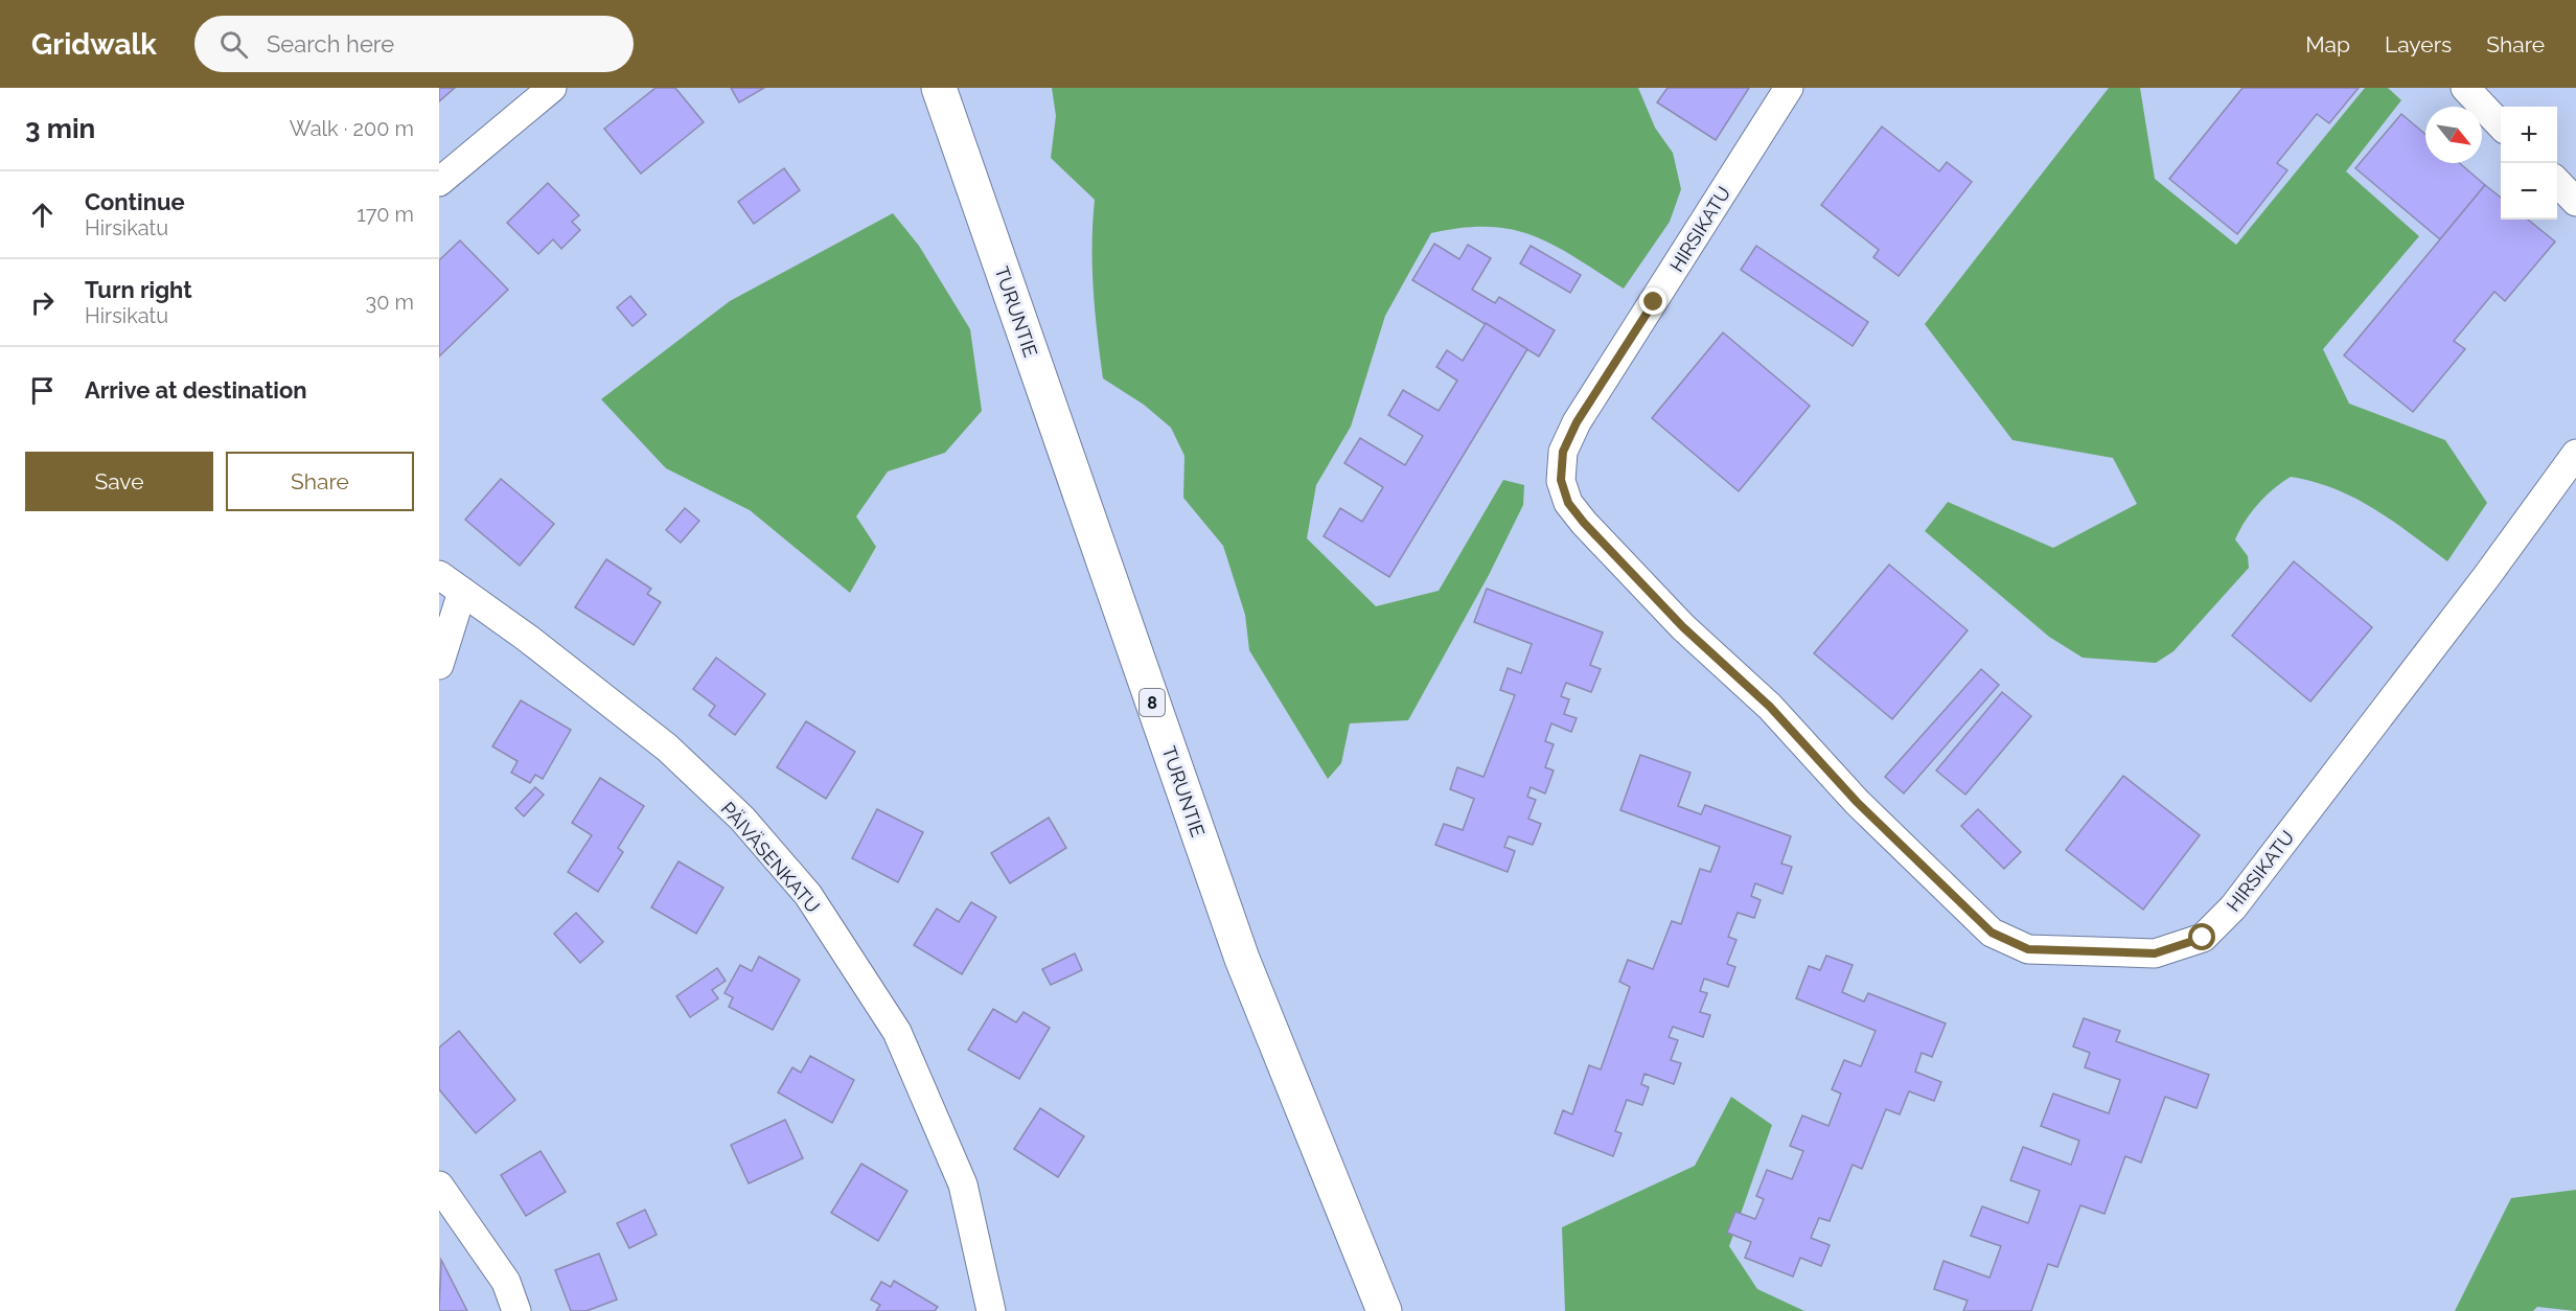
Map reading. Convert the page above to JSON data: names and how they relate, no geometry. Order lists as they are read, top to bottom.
{
  "streets": {
    "highway": ["TURUNTIE", "8"],
    "street": ["HIRSIKATU", "PÄIVÄSENKATU"]
  },
  "north": "bottom right",
  "page": {
    "header": "Gridwalk",
    "search": "Search here",
    "nav": ["Map", "Layers", "Share"],
    "heading": ["3 min", "Walk · 200 m"],
    "map_buttons": ["+", "−"],
    "list": [
      ["Continue", "Hirsikatu", "170 m"],
      ["Turn right", "Hirsikatu", "30 m"],
      "Arrive at destination"
    ],
    "buttons": ["Save", "Share"]
  }
}
